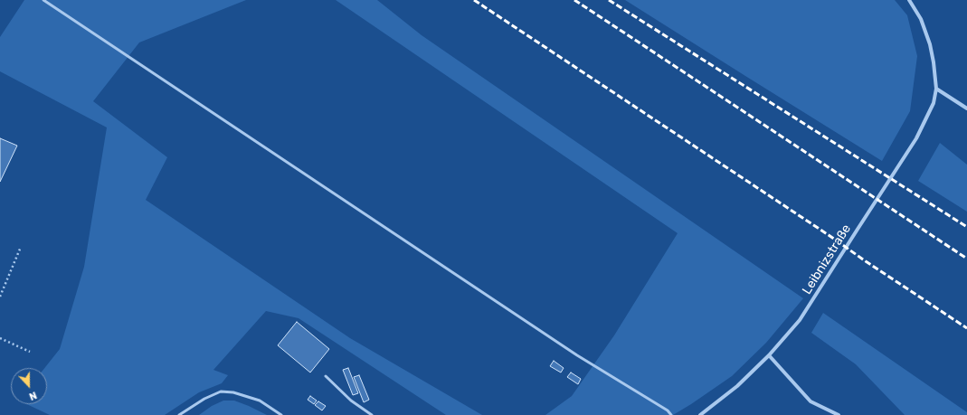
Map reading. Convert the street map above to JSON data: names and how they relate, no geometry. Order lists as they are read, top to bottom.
{
  "streets": {
    "street": ["Leibnizstraße"]
  },
  "north": "bottom"
}
